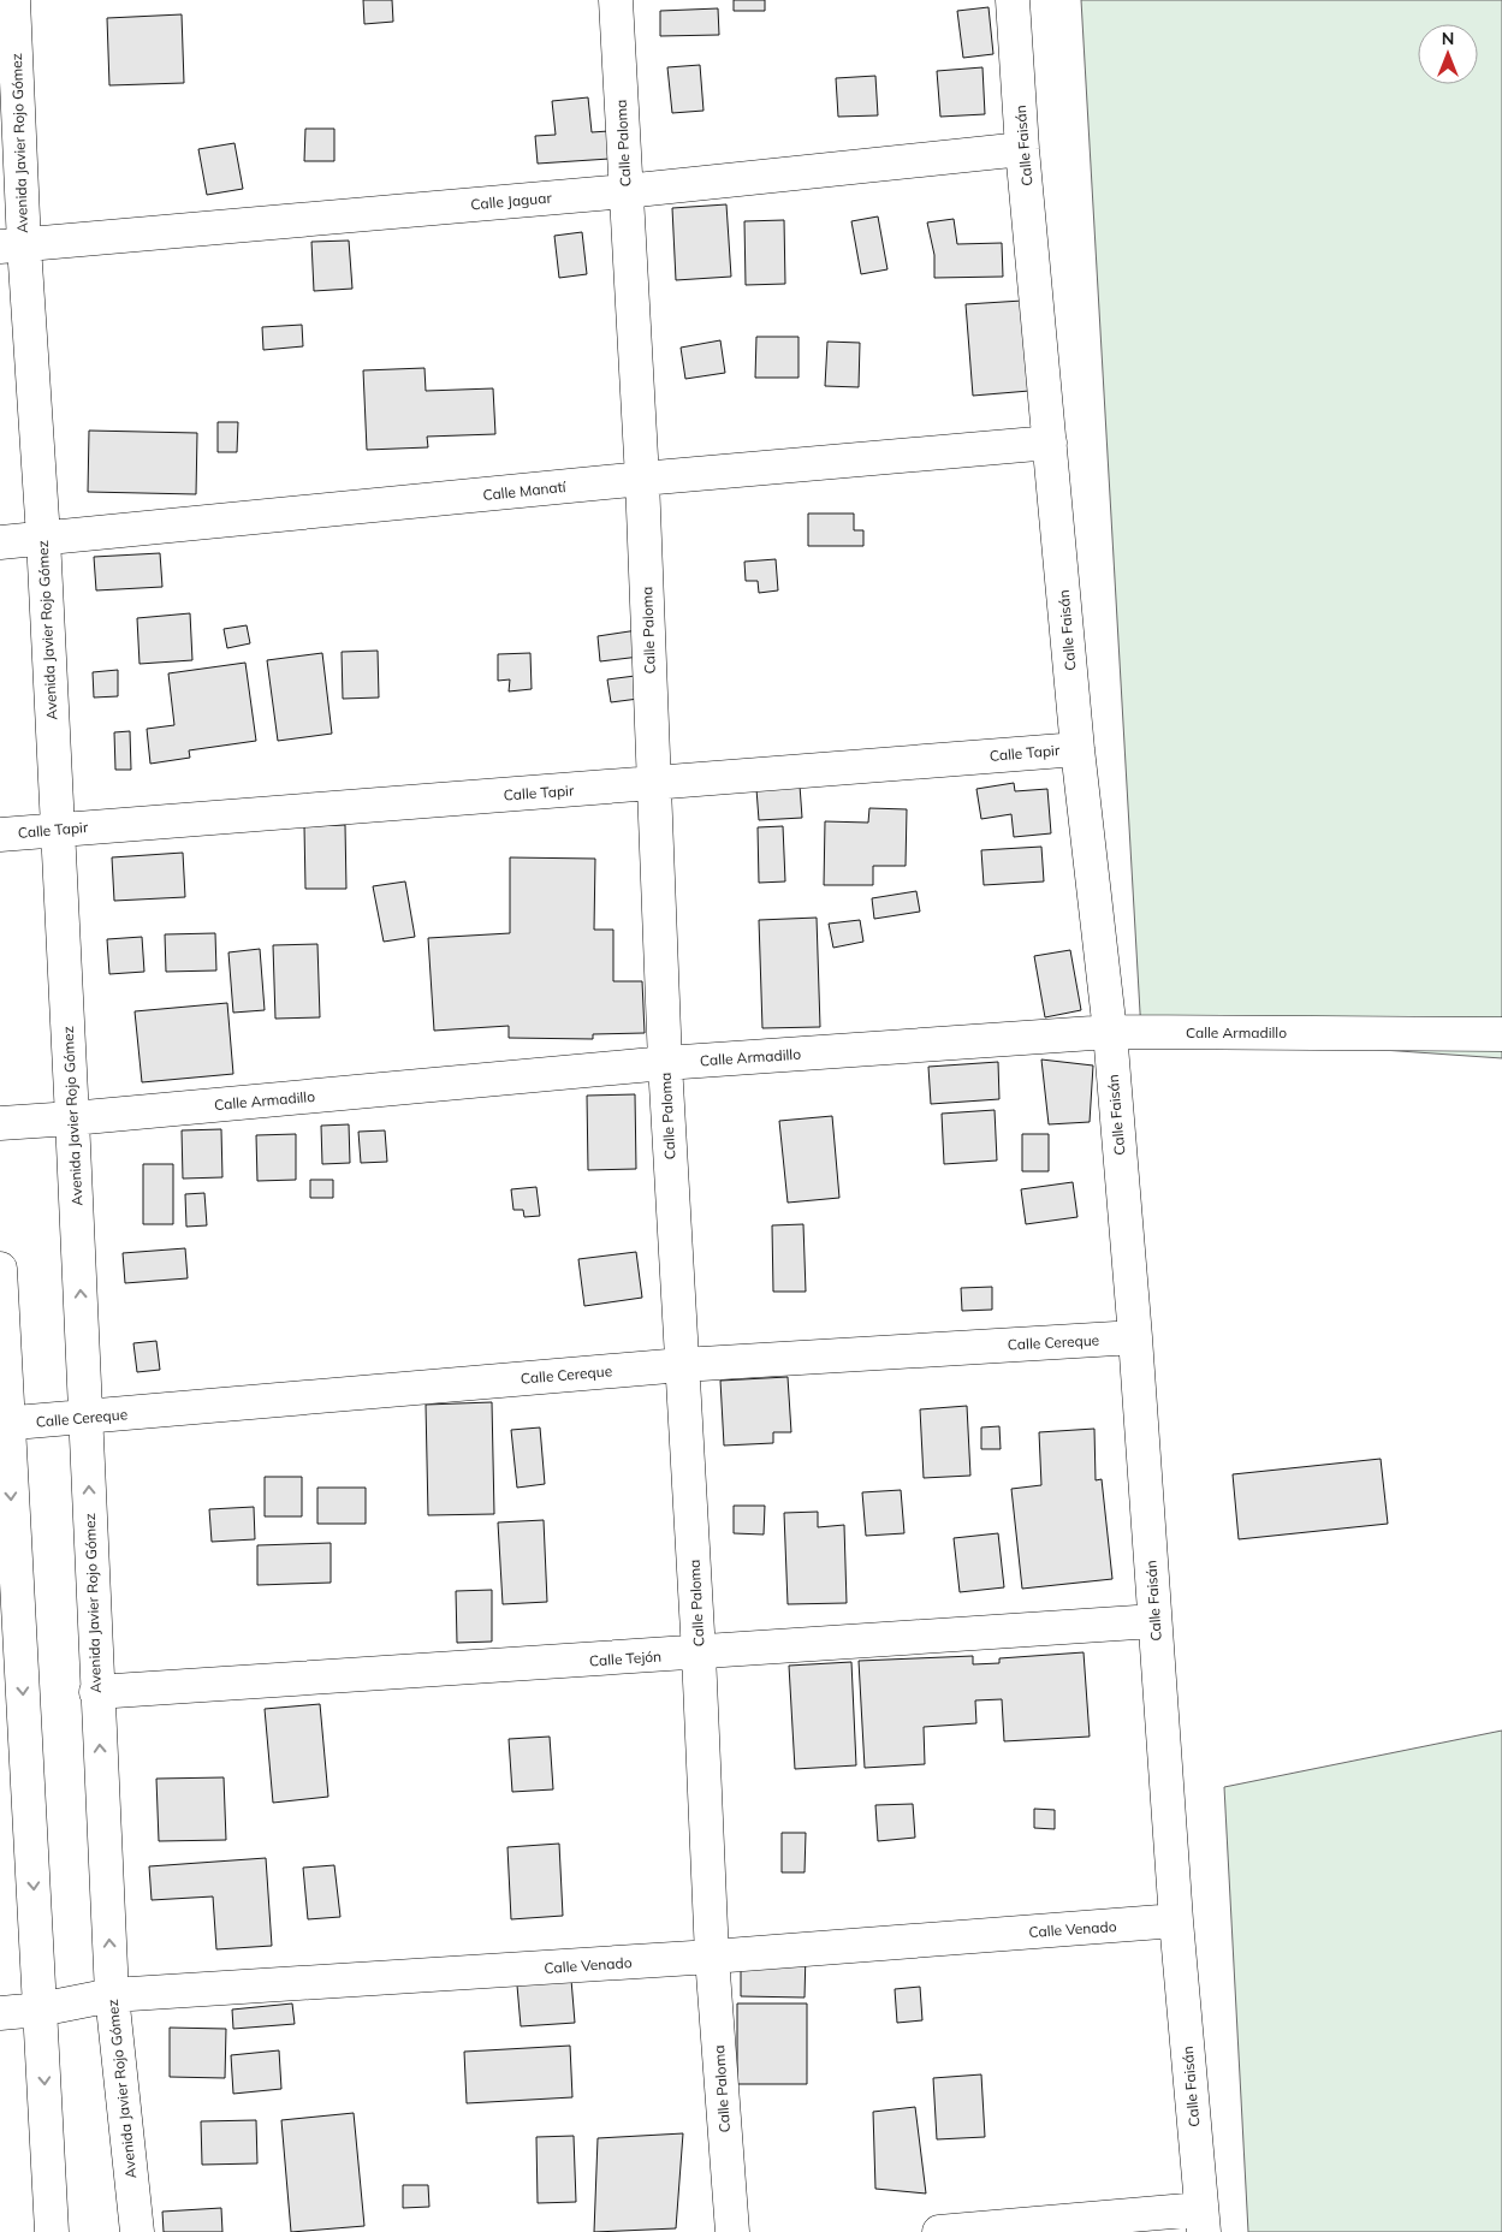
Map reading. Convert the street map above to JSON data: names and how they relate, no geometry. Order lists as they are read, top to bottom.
{
  "streets": {
    "street": [
      "Avenida Javier Rojo Gómez",
      "Calle Paloma",
      "Calle Faisán",
      "Calle Jaguar",
      "Calle Manatí",
      "Calle Tapir",
      "Calle Armadillo",
      "Calle Cereque",
      "Calle Tejón",
      "Calle Venado"
    ]
  },
  "crossings": [
    ["Avenida Javier Rojo Gómez", "Calle Jaguar"],
    ["Avenida Javier Rojo Gómez", "Calle Manatí"],
    ["Avenida Javier Rojo Gómez", "Calle Tapir"],
    ["Avenida Javier Rojo Gómez", "Calle Armadillo"],
    ["Avenida Javier Rojo Gómez", "Calle Cereque"],
    ["Avenida Javier Rojo Gómez", "Calle Tejón"],
    ["Avenida Javier Rojo Gómez", "Calle Venado"],
    ["Calle Paloma", "Calle Jaguar"],
    ["Calle Paloma", "Calle Manatí"],
    ["Calle Paloma", "Calle Tapir"],
    ["Calle Paloma", "Calle Armadillo"],
    ["Calle Paloma", "Calle Cereque"],
    ["Calle Paloma", "Calle Tejón"],
    ["Calle Paloma", "Calle Venado"],
    ["Calle Faisán", "Calle Jaguar"],
    ["Calle Faisán", "Calle Manatí"],
    ["Calle Faisán", "Calle Tapir"],
    ["Calle Faisán", "Calle Armadillo"],
    ["Calle Faisán", "Calle Cereque"],
    ["Calle Faisán", "Calle Tejón"],
    ["Calle Faisán", "Calle Venado"]
  ],
  "north": "top"
}
